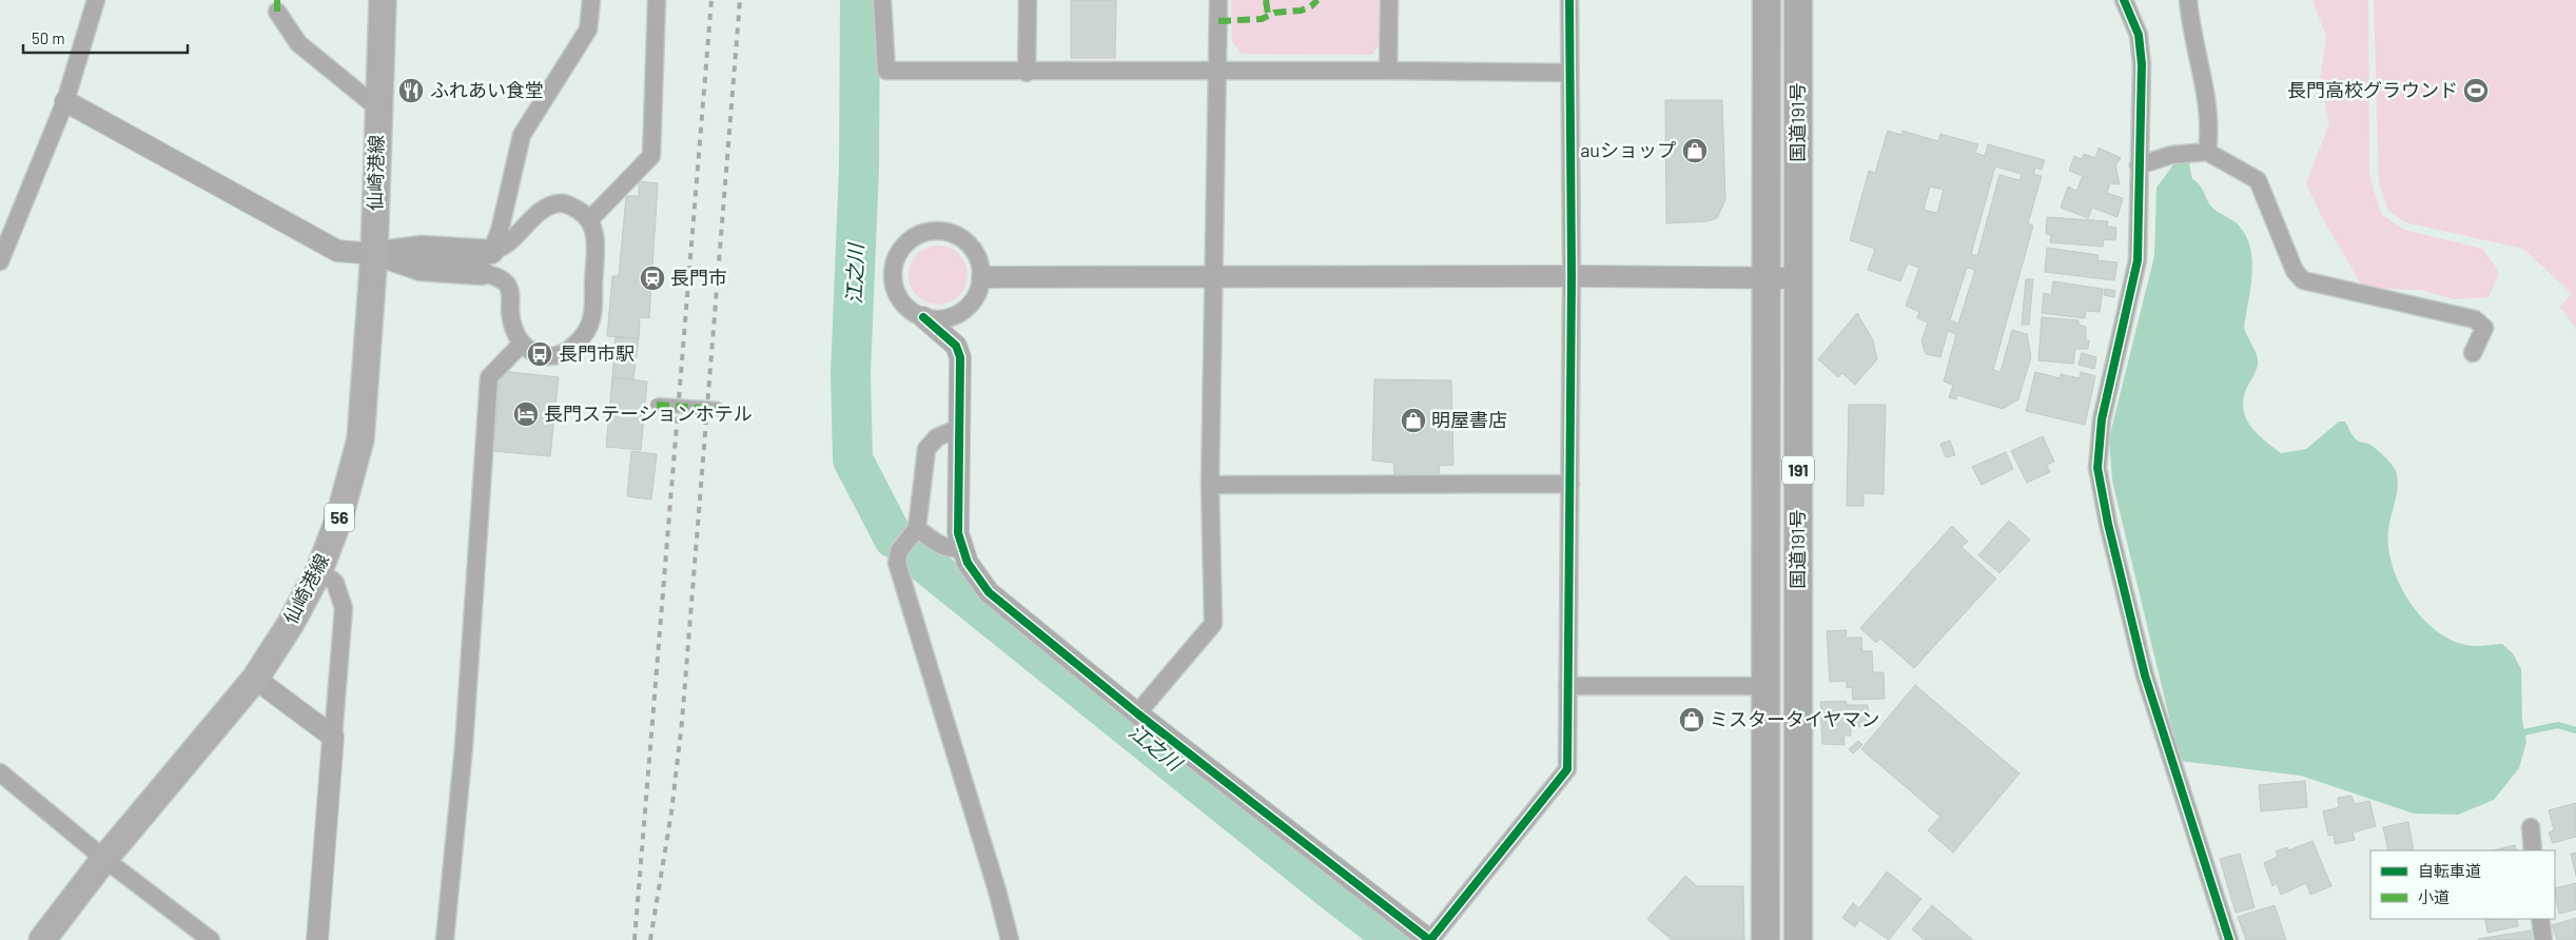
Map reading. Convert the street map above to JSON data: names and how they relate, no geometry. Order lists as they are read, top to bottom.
{
  "streets": {
    "highway": ["国道191号", "191"],
    "main road": ["仙崎港線", "56"]
  },
  "water": ["江之川"],
  "places": {
    "restaurant": ["ふれあい食堂"],
    "sports": ["長門高校グラウンド"],
    "shop": ["auショップ", "明屋書店", "ミスタータイヤマン"],
    "station": ["長門市"],
    "bus stop": ["長門市駅"],
    "hotel": ["長門ステーションホテル"]
  },
  "legend": ["自転車道", "小道"],
  "scale_bar": "50 m"
}
